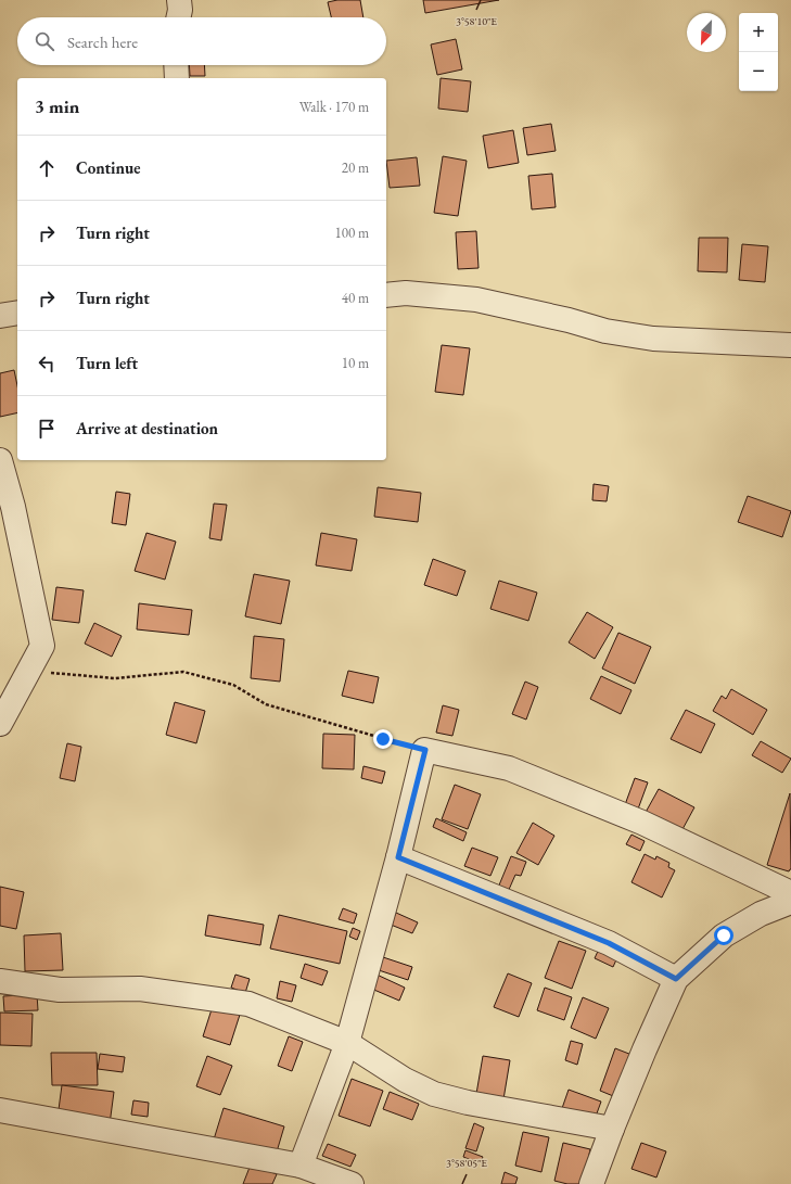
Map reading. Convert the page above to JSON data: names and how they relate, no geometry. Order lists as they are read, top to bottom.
{
  "north": "bottom left",
  "page": {
    "map_buttons": ["+", "−"],
    "search": "Search here",
    "heading": ["3 min", "Walk · 170 m"],
    "list": [
      ["Continue", "20 m"],
      ["Turn right", "100 m"],
      ["Turn right", "40 m"],
      ["Turn left", "10 m"],
      "Arrive at destination"
    ]
  },
  "coordinates": ["3°58'10\"E", "3°58'05\"E"]
}
